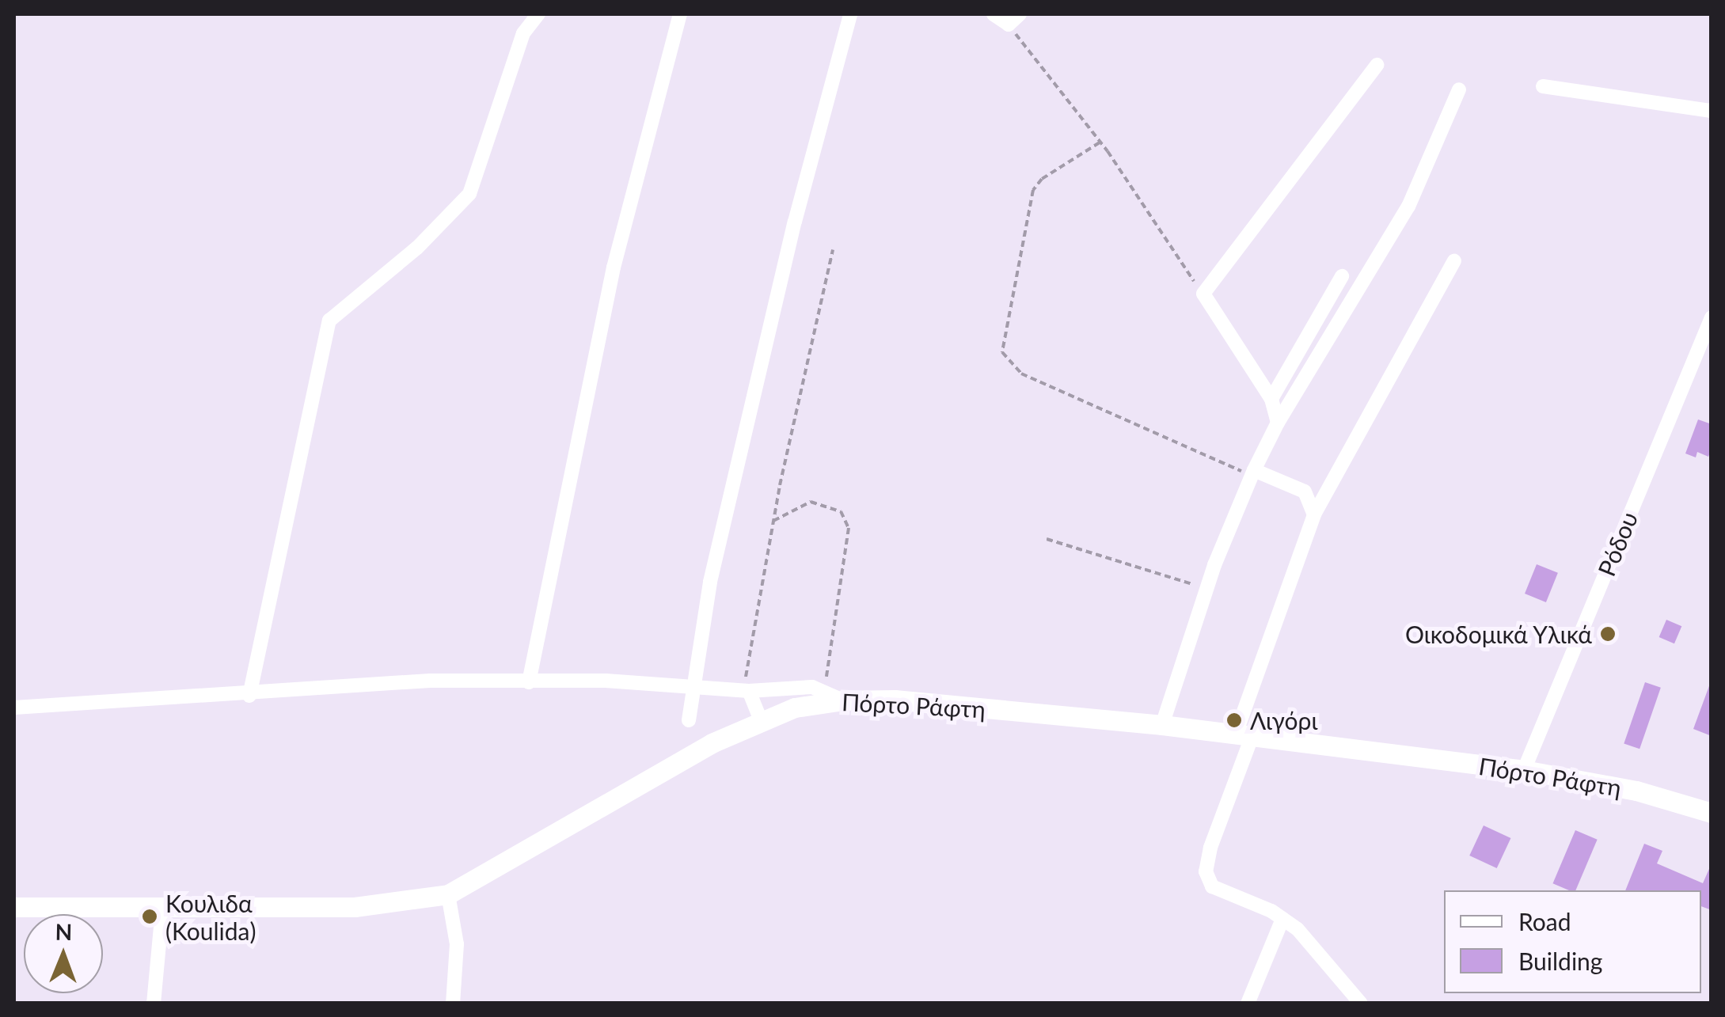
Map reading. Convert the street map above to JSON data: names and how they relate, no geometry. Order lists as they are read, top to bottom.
{
  "streets": {
    "main road": ["Πόρτο Ράφτη"],
    "street": ["Ρόδου"]
  },
  "crossings": [
    ["Ρόδου", "Πόρτο Ράφτη"]
  ],
  "places": ["Οικοδομικά Υλικά", "Λιγόρι", "Κουλιδα (Koulida)"],
  "legend": ["Road", "Building"],
  "north": "top"
}
